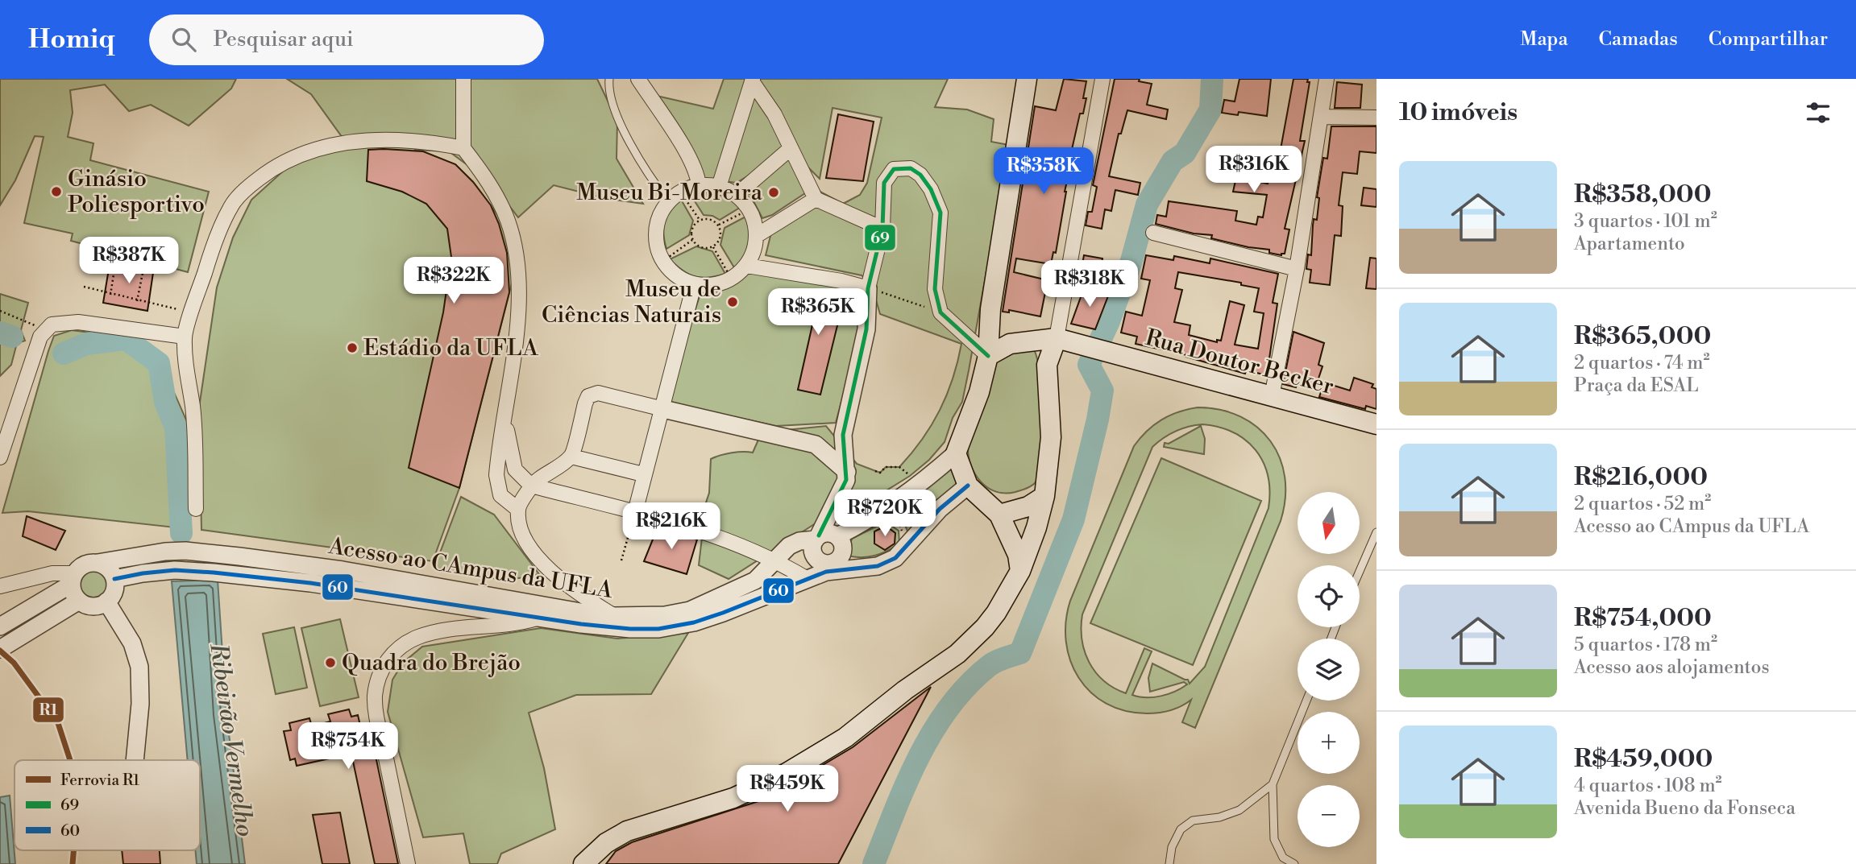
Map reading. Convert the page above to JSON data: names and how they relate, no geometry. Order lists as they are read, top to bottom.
{
  "streets": {
    "main road": ["Rua Doutor Becker"],
    "street": ["Acesso ao CAmpus da UFLA"]
  },
  "water": ["Ribeirão Vermelho"],
  "places": [
    "Ginásio Poliesportivo",
    "Museu Bi-Moreira",
    "Museu de Ciências Naturais",
    "Estádio da UFLA",
    "Quadra do Brejão"
  ],
  "lines": ["transit line 69", "transit line 60", "rail line R1"],
  "legend": ["Ferrovia R1", "69", "60"],
  "north": "bottom",
  "page": {
    "header": "Homiq",
    "search": "Pesquisar aqui",
    "nav": ["Mapa", "Camadas", "Compartilhar"],
    "heading": "10 imóveis",
    "price": [
      "R$316K",
      "R$358K",
      "R$387K",
      "R$322K",
      "R$318K",
      "R$365K",
      "R$720K",
      "R$216K",
      "R$754K",
      "R$459K"
    ],
    "list": [
      {
        "name": "R$358,000",
        "note": "3 quartos · 101 m² · Apartamento"
      },
      {
        "name": "R$365,000",
        "note": "2 quartos · 74 m² · Praça da ESAL"
      },
      {
        "name": "R$216,000",
        "note": "2 quartos · 52 m² · Acesso ao CAmpus da UFLA"
      },
      {
        "name": "R$754,000",
        "note": "5 quartos · 178 m² · Acesso aos alojamentos"
      },
      {
        "name": "R$459,000",
        "note": "4 quartos · 108 m² · Avenida Bueno da Fonseca"
      }
    ],
    "map_buttons": ["+", "−"]
  }
}
